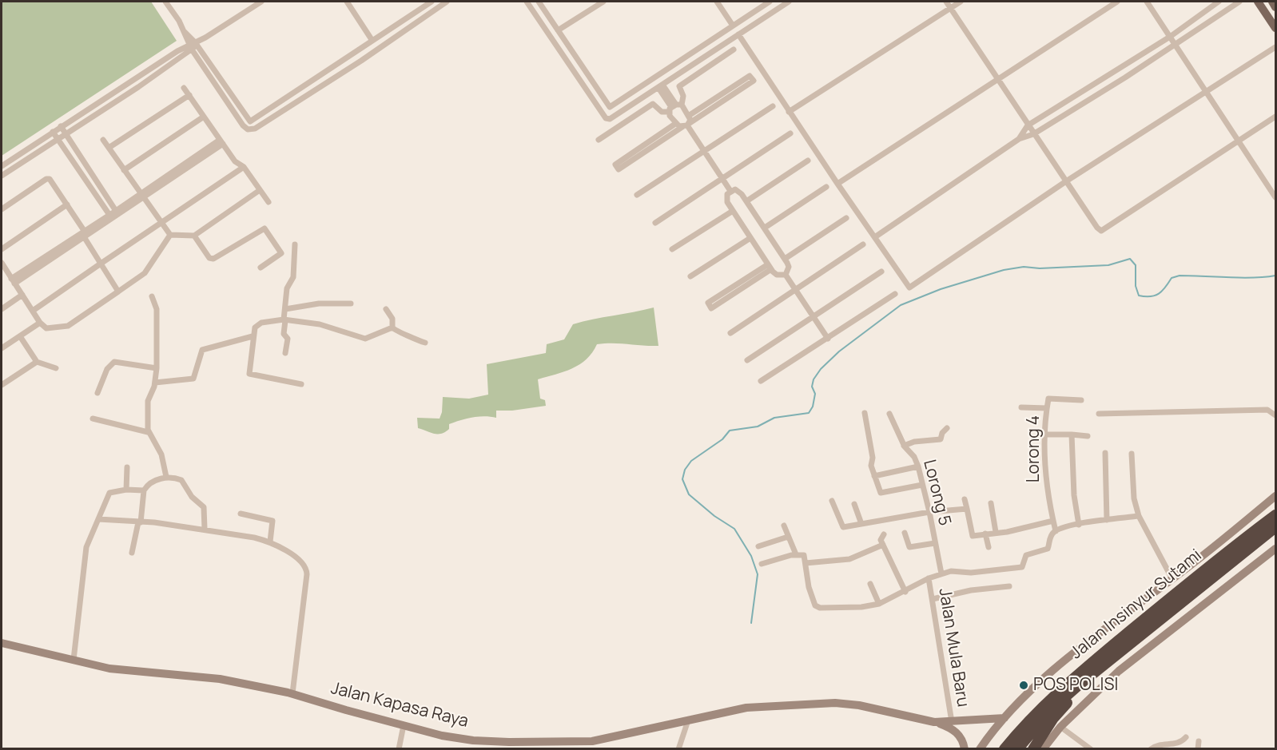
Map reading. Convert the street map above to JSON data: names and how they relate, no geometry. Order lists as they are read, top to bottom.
{
  "streets": {
    "highway": ["Jalan Insinyur Sutami"],
    "main road": ["Jalan Kapasa Raya"],
    "street": ["Lorong 4", "Lorong 5", "Jalan Mula Baru"]
  },
  "crossings": [
    ["Jalan Mula Baru", "Jalan Kapasa Raya"]
  ],
  "places": ["POS POLISI"]
}
